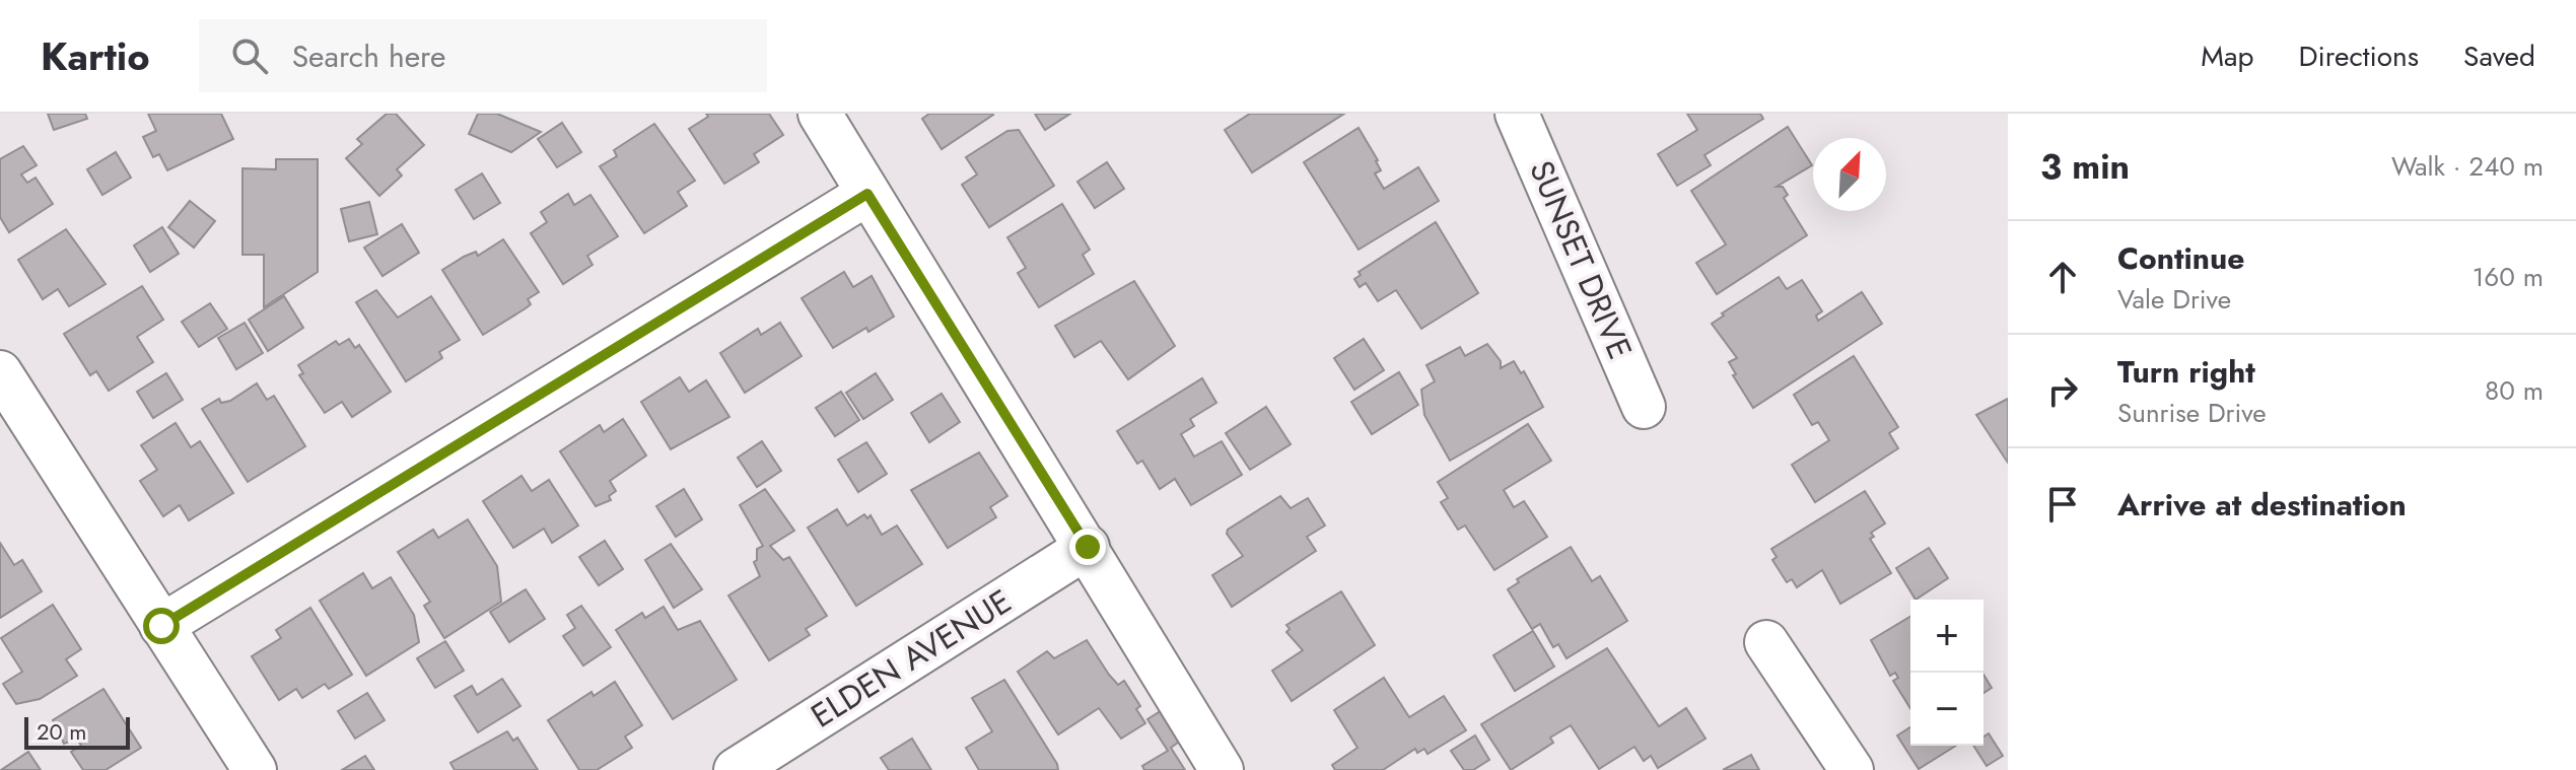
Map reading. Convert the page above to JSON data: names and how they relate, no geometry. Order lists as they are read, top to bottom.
{
  "streets": {
    "street": ["SUNSET DRIVE", "ELDEN AVENUE"]
  },
  "scale_bar": "20 m",
  "north": "top right",
  "page": {
    "header": "Kartio",
    "search": "Search here",
    "nav": ["Map", "Directions", "Saved"],
    "heading": ["3 min", "Walk · 240 m"],
    "list": [
      ["Continue", "Vale Drive", "160 m"],
      ["Turn right", "Sunrise Drive", "80 m"],
      "Arrive at destination"
    ],
    "map_buttons": ["+", "−"],
    "scale": "20 m"
  }
}
